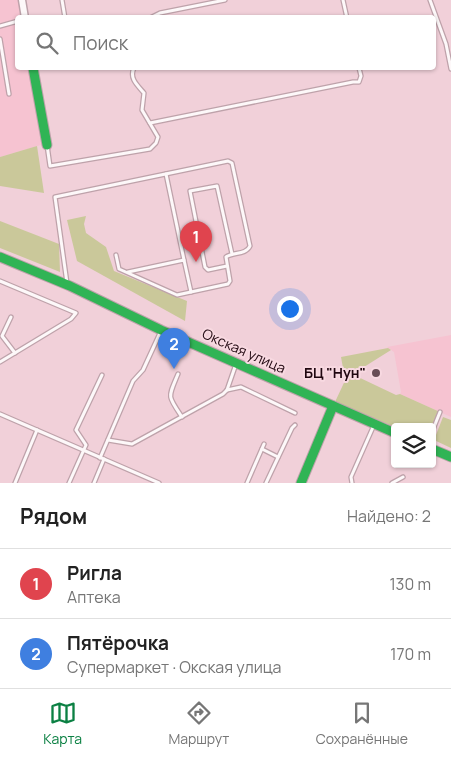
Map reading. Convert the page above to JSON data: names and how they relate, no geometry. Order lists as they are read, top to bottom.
{
  "streets": {
    "main road": ["Окская улица"]
  },
  "places": ["БЦ \"Нун\""],
  "page": {
    "search": "Поиск",
    "pins": ["1", "2"],
    "heading": ["Рядом", "Найдено: 2"],
    "list": [
      {
        "mark": "1",
        "name": "Ригла",
        "note": "Аптека",
        "value": "130 m"
      },
      {
        "mark": "2",
        "name": "Пятёрочка",
        "note": "Супермаркет · Окская улица",
        "value": "170 m"
      }
    ],
    "nav": ["Карта", "Маршрут", "Сохранённые"]
  }
}
